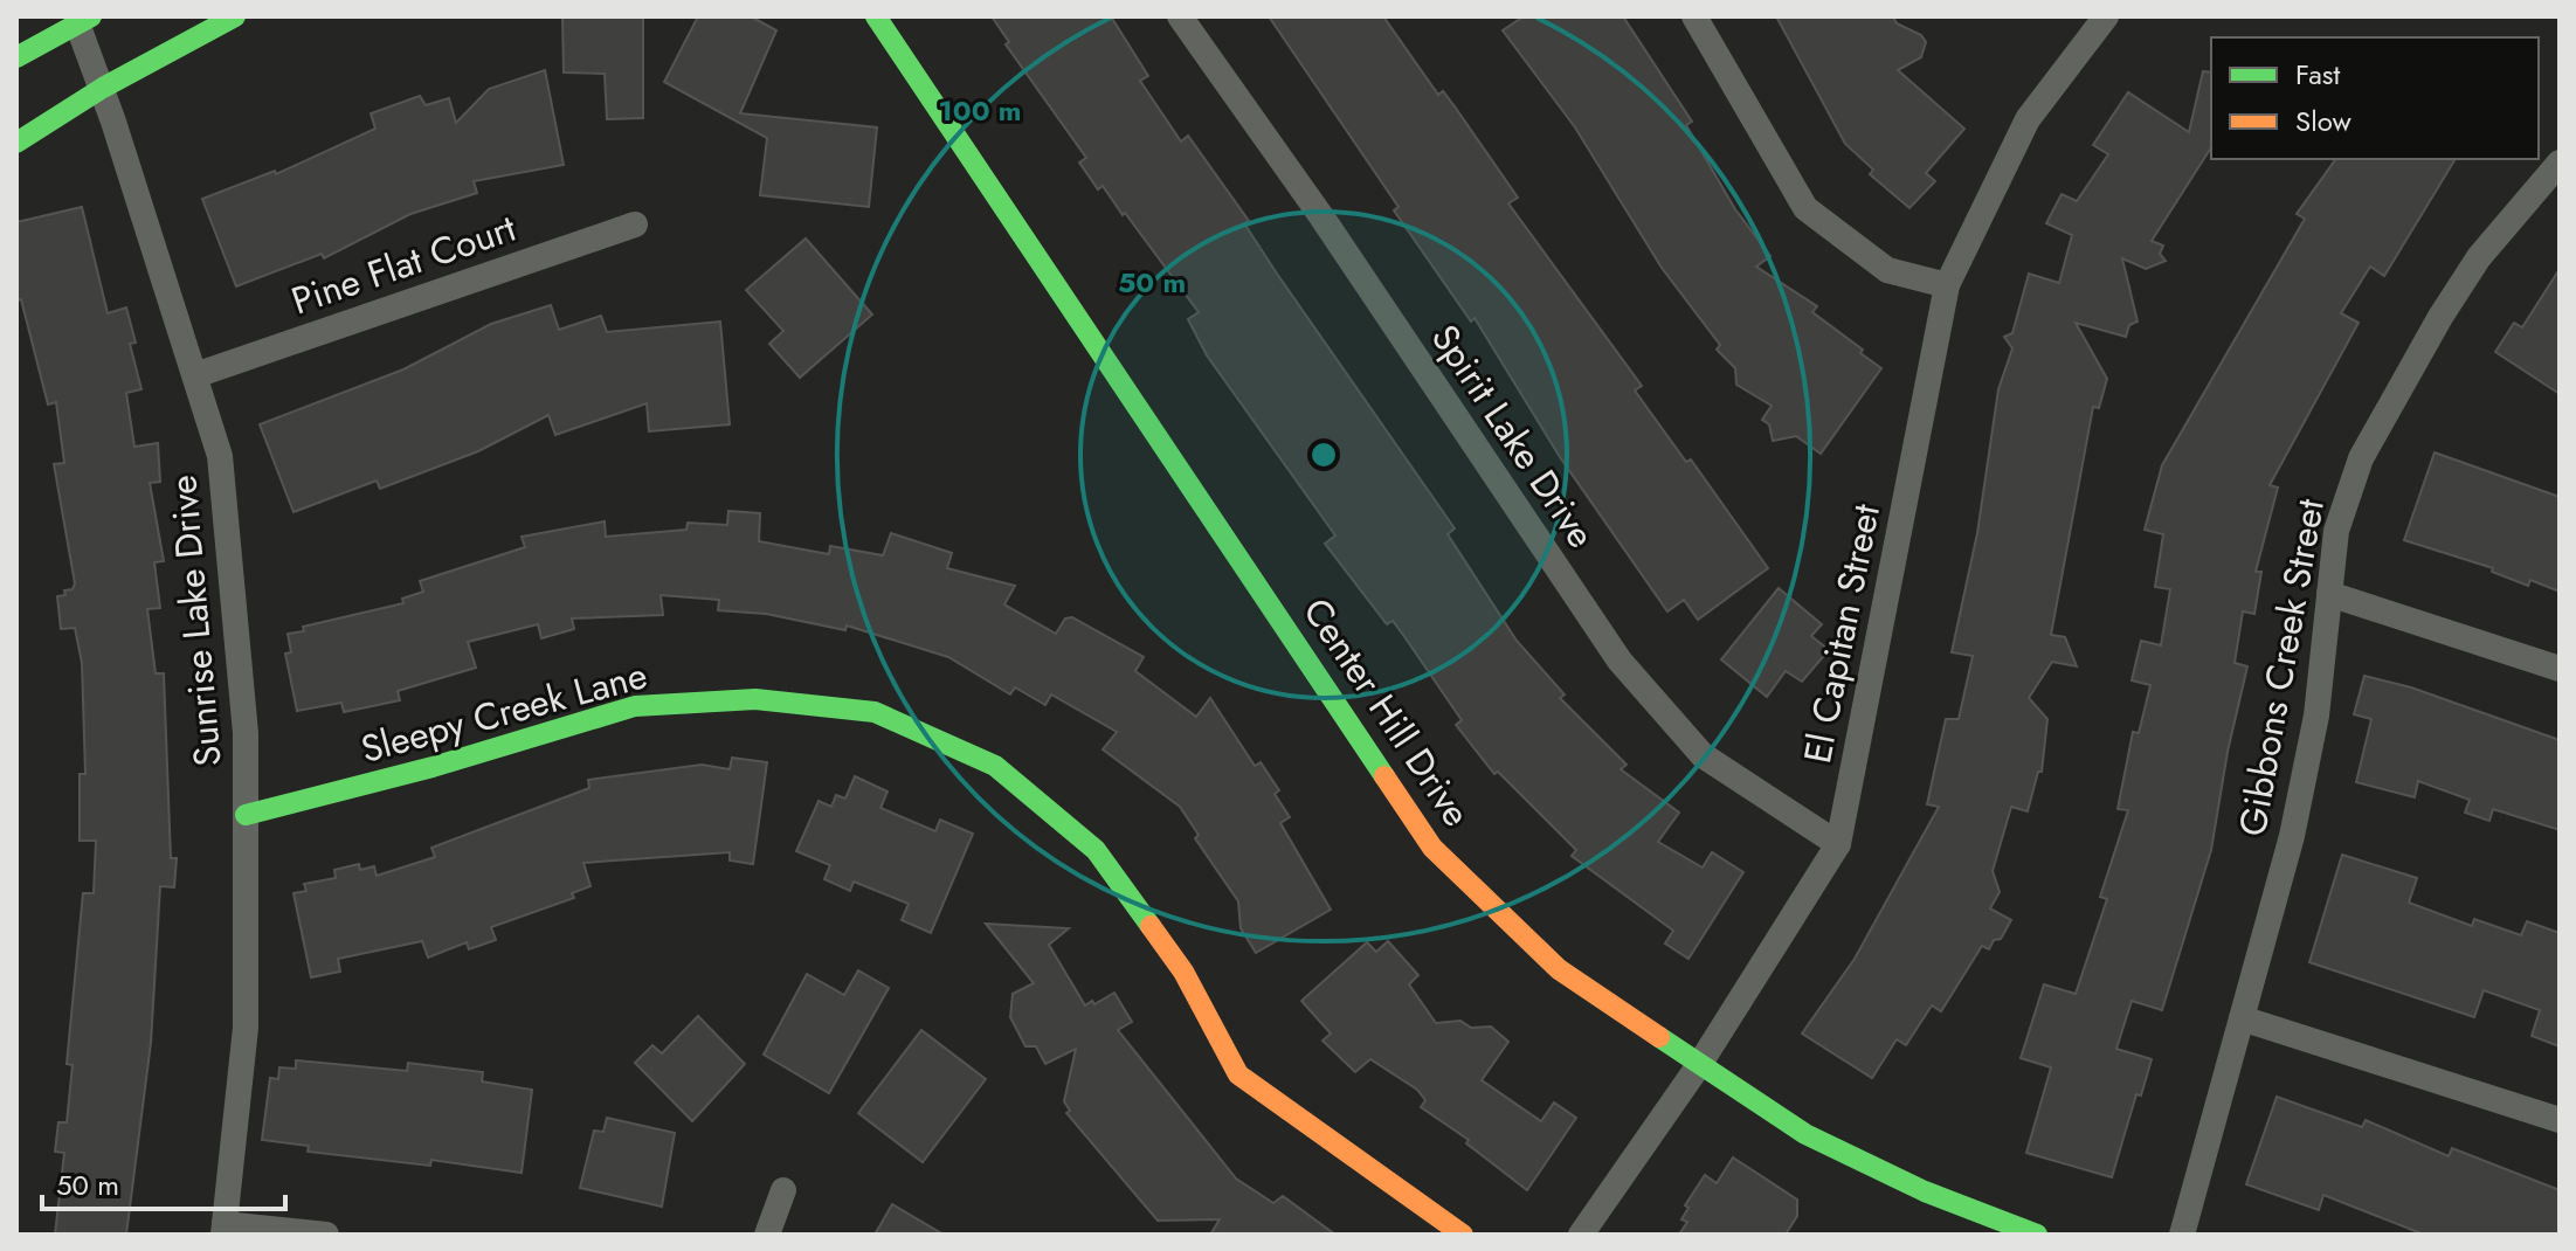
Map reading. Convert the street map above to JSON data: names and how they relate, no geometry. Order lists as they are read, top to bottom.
{
  "streets": {
    "street": [
      "Pine Flat Court",
      "Spirit Lake Drive",
      "Sunrise Lake Drive",
      "El Capitan Street",
      "Gibbons Creek Street",
      "Sleepy Creek Lane",
      "Center Hill Drive"
    ]
  },
  "crossings": [
    ["Pine Flat Court", "Sunrise Lake Drive"],
    ["Spirit Lake Drive", "El Capitan Street"],
    ["Sunrise Lake Drive", "Sleepy Creek Lane"],
    ["El Capitan Street", "Center Hill Drive"]
  ],
  "legend": ["Fast", "Slow"],
  "scale_bar": "50 m",
  "rings": ["100 m", "50 m"]
}
